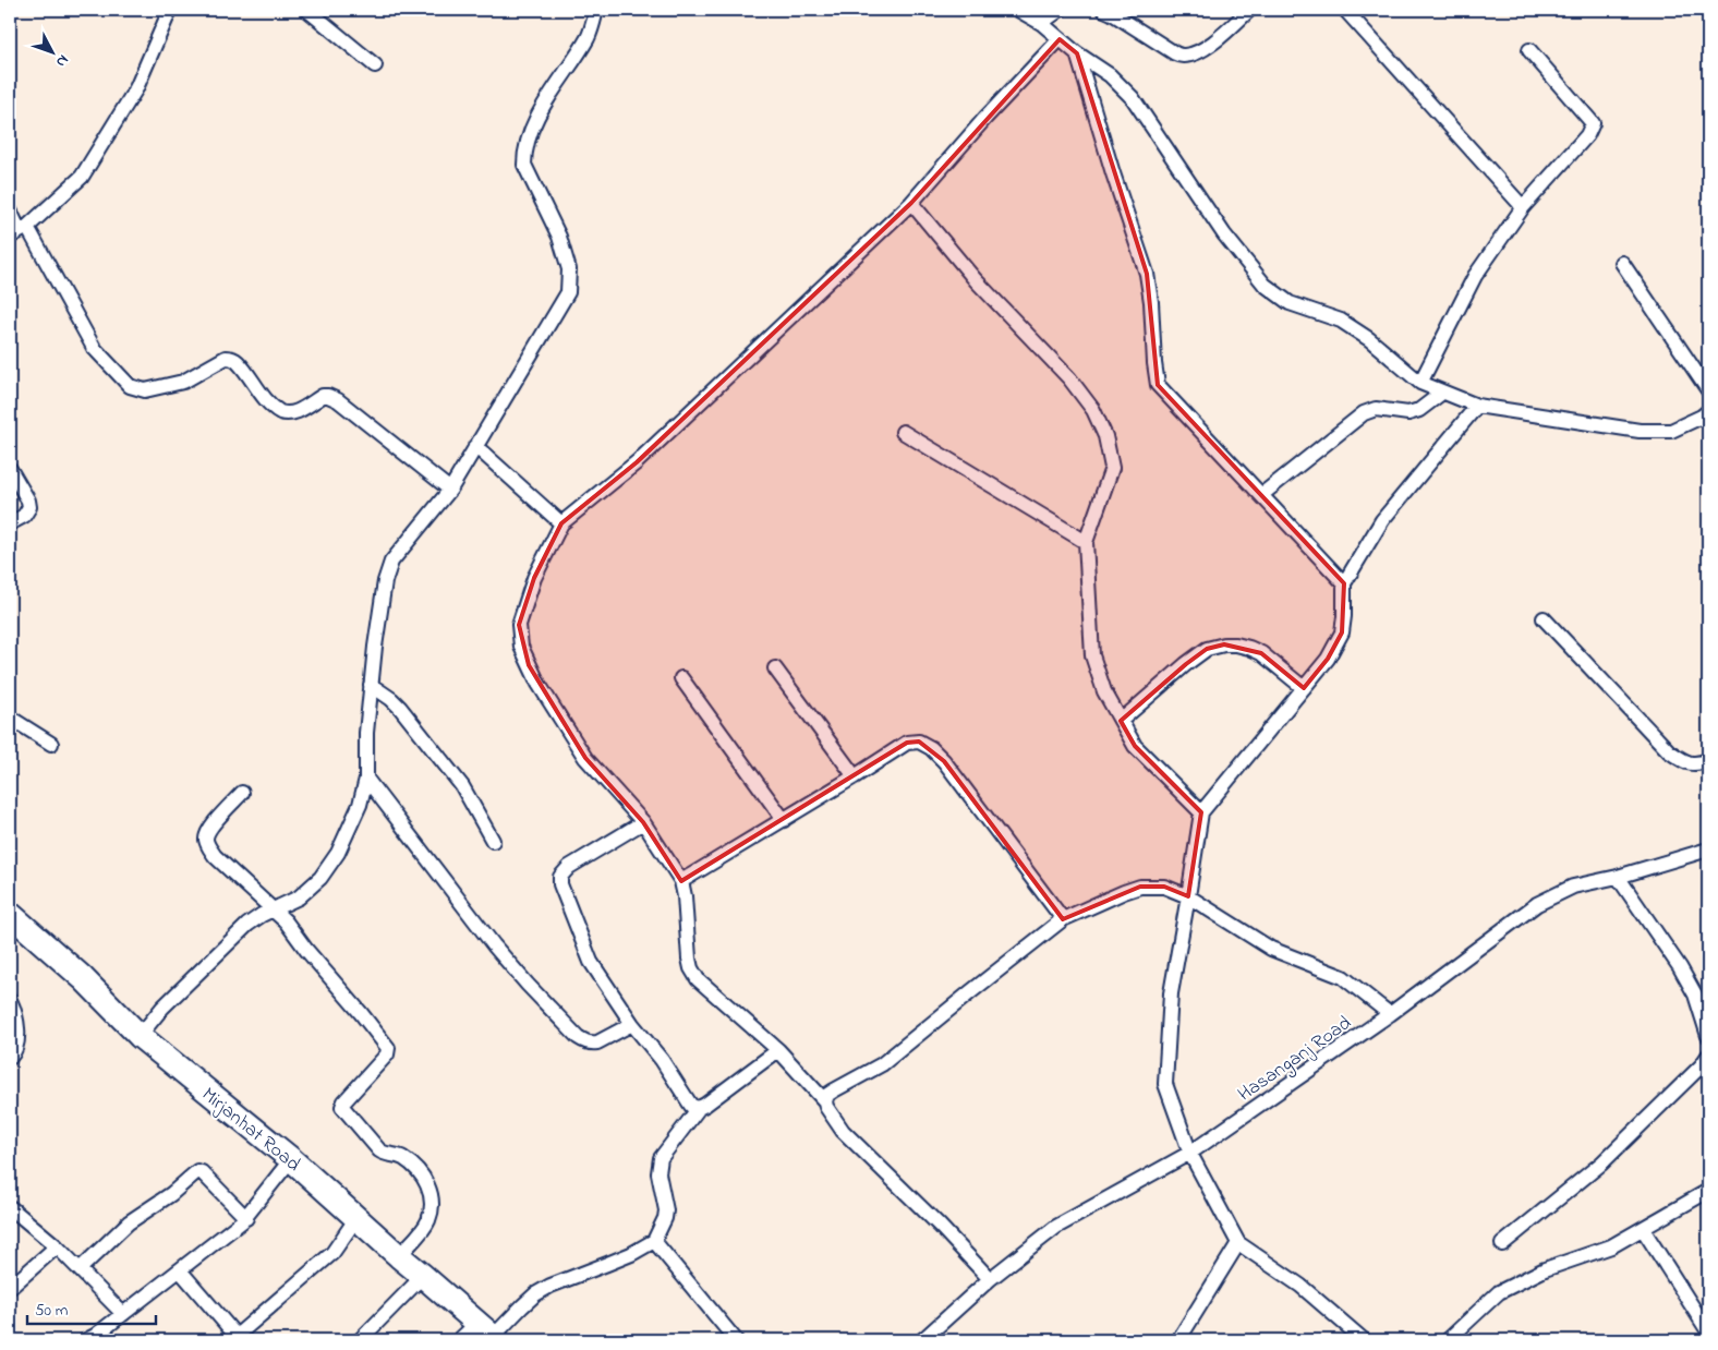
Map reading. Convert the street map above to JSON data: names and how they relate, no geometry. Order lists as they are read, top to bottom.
{
  "streets": {
    "main road": ["Mirjanhat Road"],
    "street": ["Hasanganj Road"]
  },
  "scale_bar": "50 m",
  "north": "bottom right"
}
